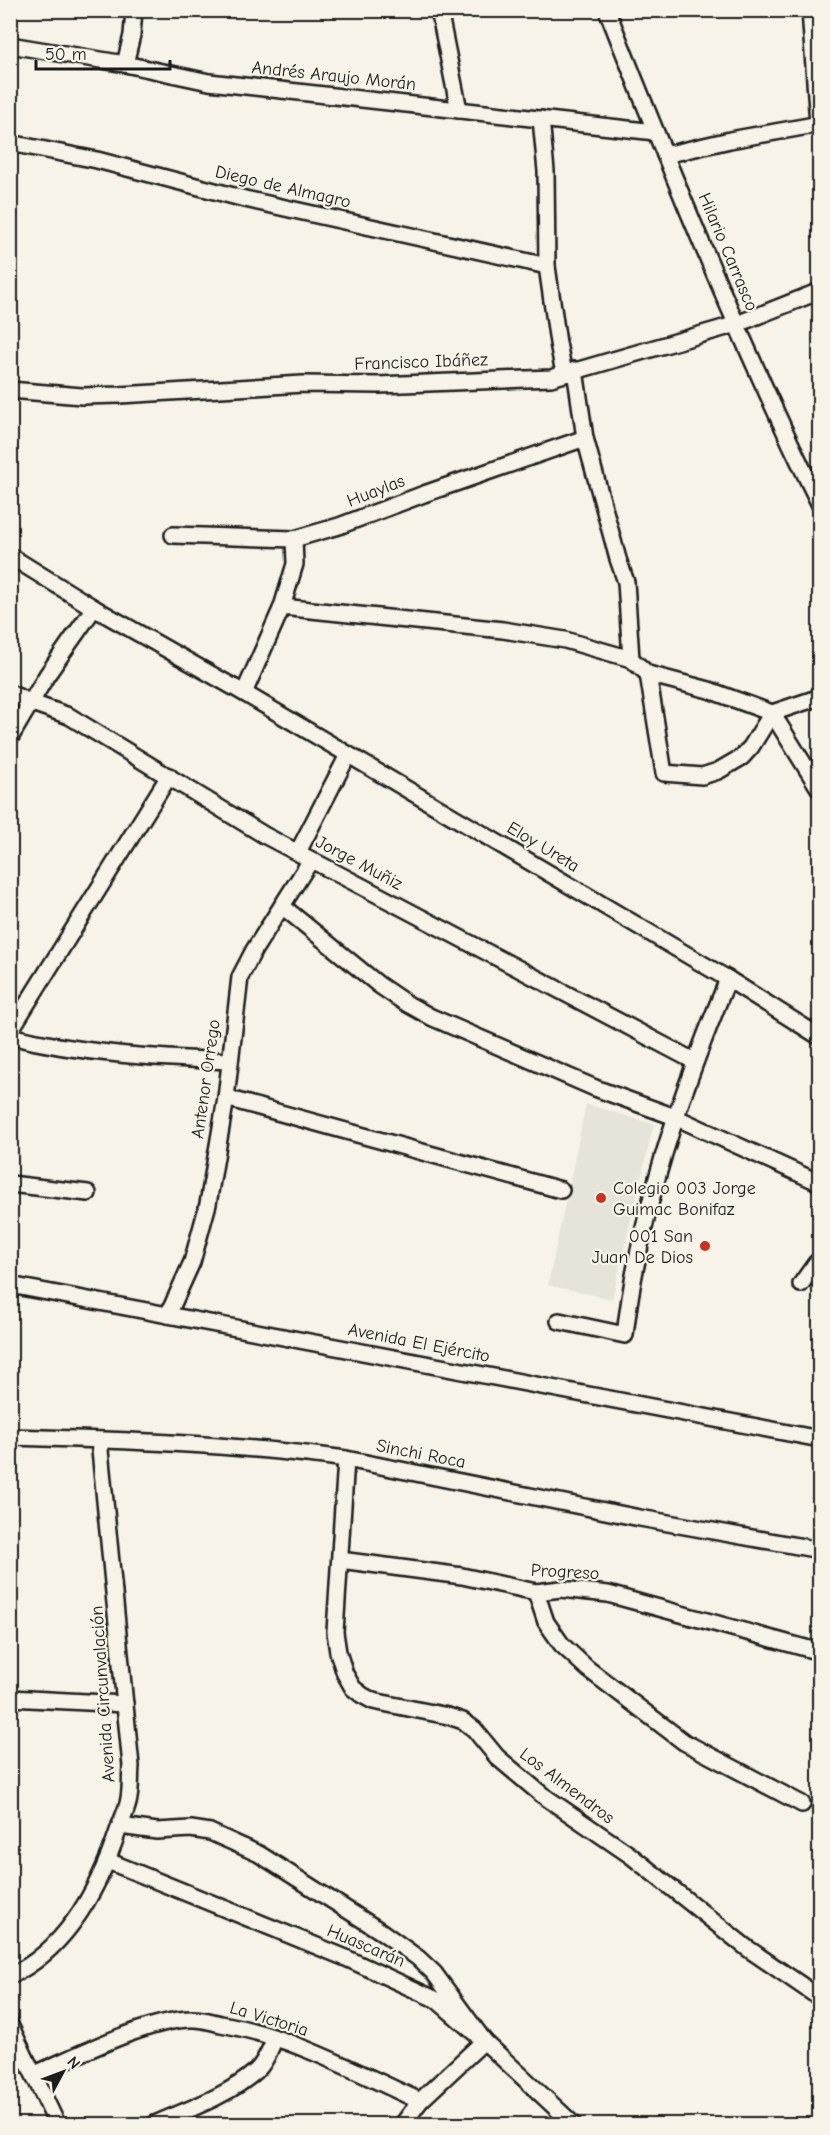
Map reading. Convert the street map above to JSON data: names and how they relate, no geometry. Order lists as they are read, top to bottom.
{
  "streets": {
    "street": [
      "Andrés Araujo Morán",
      "Diego de Almagro",
      "Hilario Carrasco",
      "Francisco Ibáñez",
      "Huaylas",
      "Eloy Ureta",
      "Jorge Muñiz",
      "Antenor Orrego",
      "Avenida El Ejército",
      "Sinchi Roca",
      "Progreso",
      "Avenida Circunvalación",
      "Los Almendros",
      "Huascarán",
      "La Victoria"
    ]
  },
  "crossings": [
    ["Andrés Araujo Morán", "Hilario Carrasco"],
    ["Hilario Carrasco", "Francisco Ibáñez"],
    ["Eloy Ureta", "Antenor Orrego"],
    ["Jorge Muñiz", "Antenor Orrego"],
    ["Antenor Orrego", "Avenida El Ejército"],
    ["Sinchi Roca", "Avenida Circunvalación"],
    ["Sinchi Roca", "Los Almendros"],
    ["Progreso", "Los Almendros"],
    ["Avenida Circunvalación", "Huascarán"]
  ],
  "places": ["Colegio 003 Jorge Guimac Bonifaz", "001 San Juan De Dios"],
  "scale_bar": "50 m",
  "north": "top right"
}
